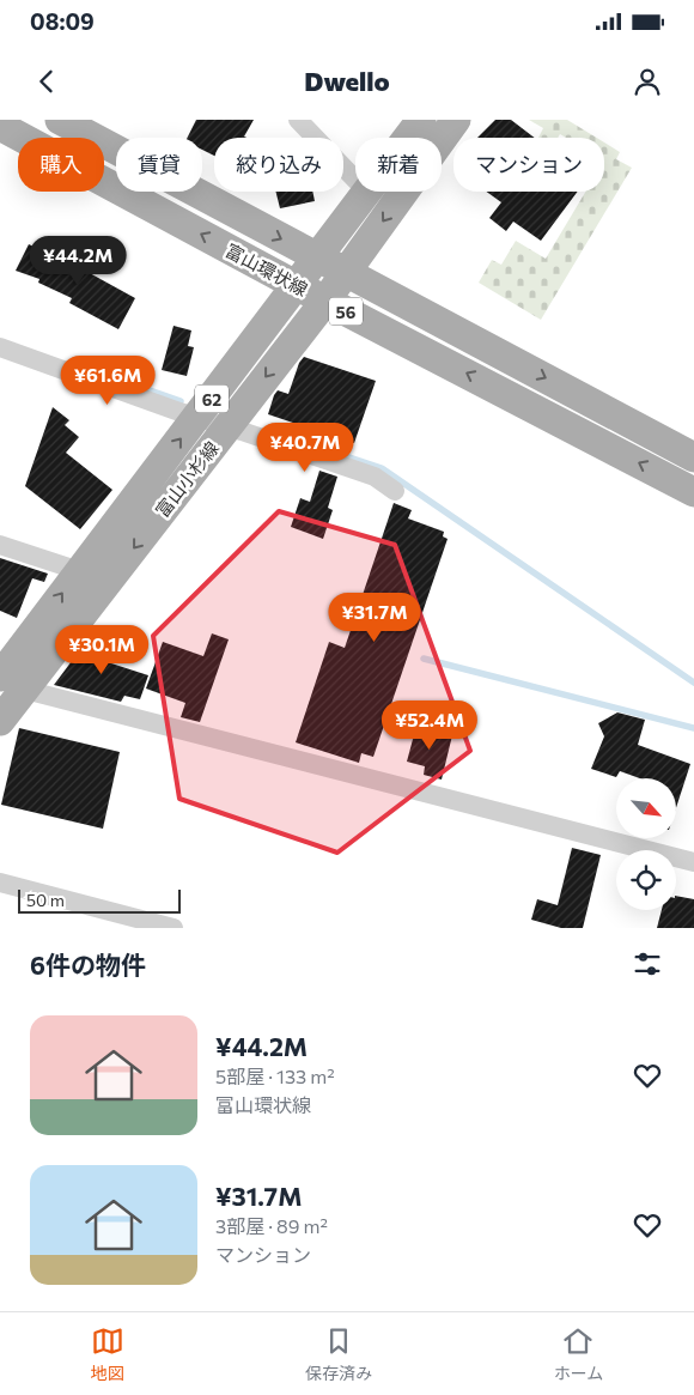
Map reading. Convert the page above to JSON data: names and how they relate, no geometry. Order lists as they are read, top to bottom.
{
  "streets": {
    "main road": [
      "富山環状線",
      "56",
      "62",
      "富山小杉線"
    ]
  },
  "crossings": [
    ["富山環状線", "富山小杉線"]
  ],
  "scale_bar": "50 m",
  "north": "bottom right",
  "page": {
    "status": "08:09",
    "header": "Dwello",
    "chip": [
      "購入",
      "賃貸",
      "絞り込み",
      "新着",
      "マンション"
    ],
    "price": [
      "¥44.2M",
      "¥61.6M",
      "¥40.7M",
      "¥31.7M",
      "¥30.1M",
      "¥52.4M"
    ],
    "scale": "50 m",
    "heading": "6件の物件",
    "list": [
      {
        "name": "¥44.2M",
        "note": "5部屋 · 133 m² · 富山環状線"
      },
      {
        "name": "¥31.7M",
        "note": "3部屋 · 89 m² · マンション"
      }
    ],
    "tabs": ["地図", "保存済み", "ホーム"]
  }
}
